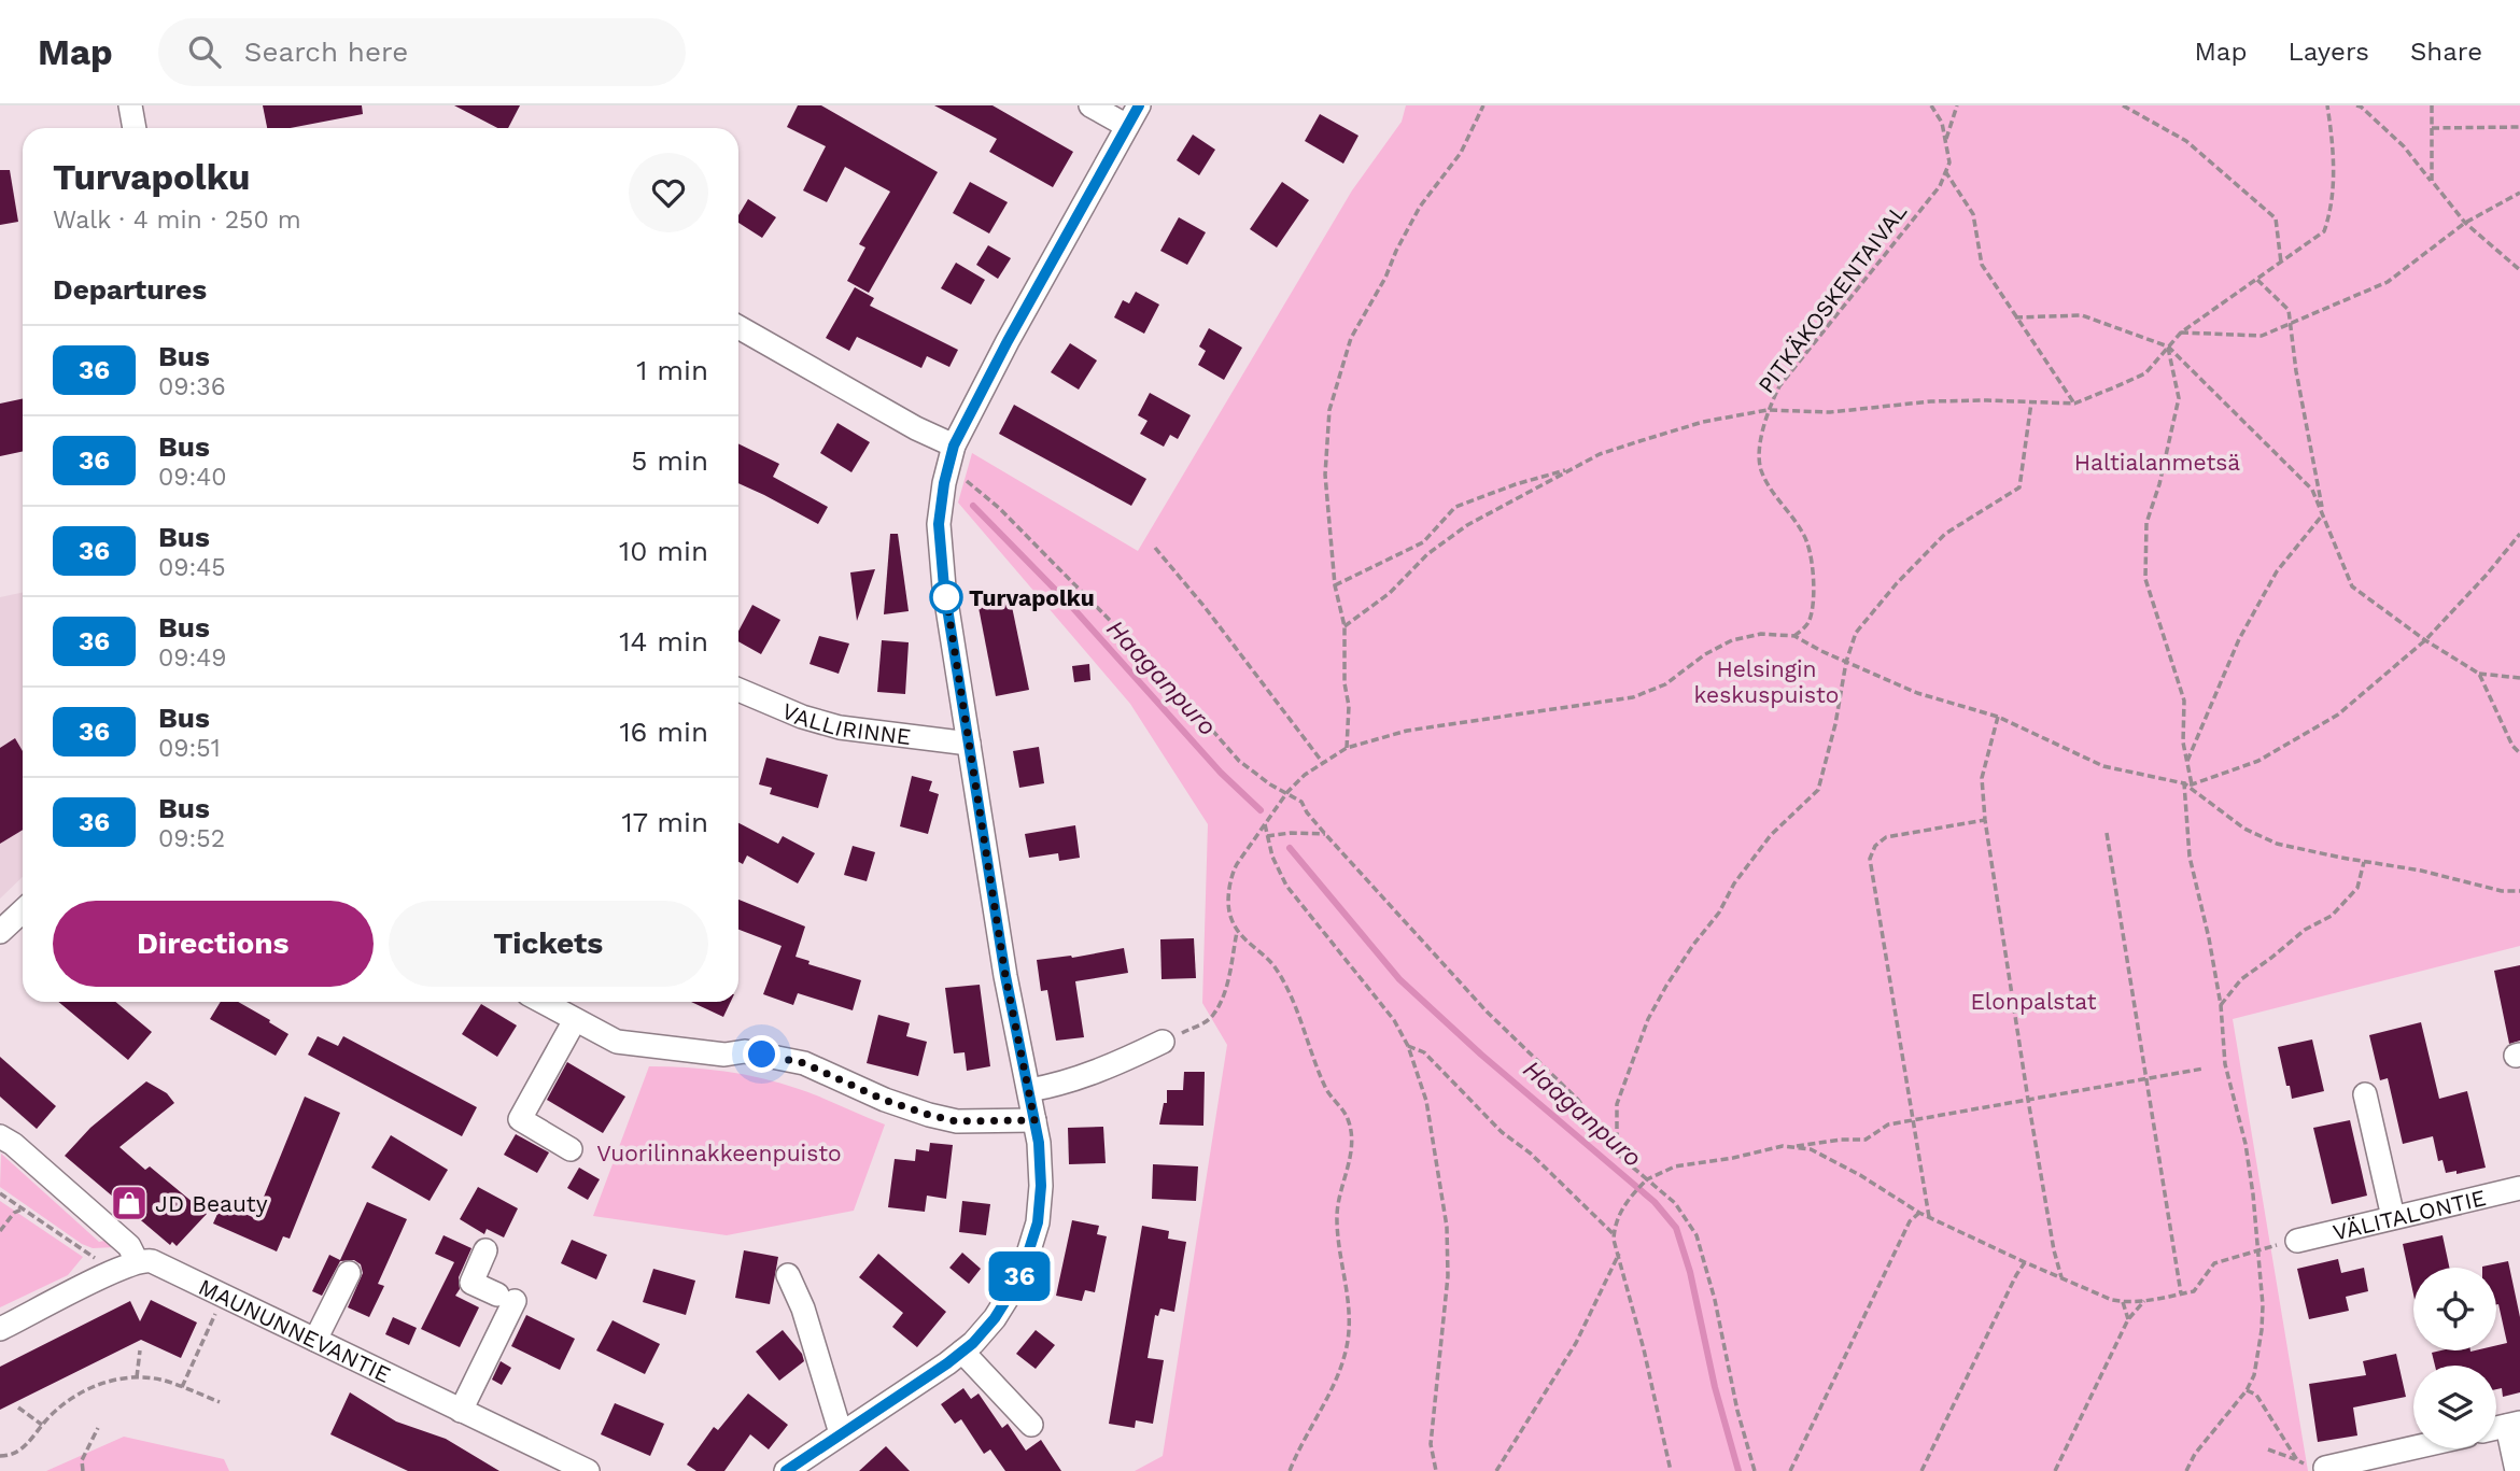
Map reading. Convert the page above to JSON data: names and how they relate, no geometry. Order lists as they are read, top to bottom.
{
  "streets": {
    "street": ["VALLIRINNE", "VÄLITALONTIE", "MAUNUNNEVANTIE"],
    "path": ["PITKÄKOSKENTAIVAL"]
  },
  "water": ["Haaganpuro"],
  "parks": [
    "Haltialanmetsä",
    "Helsingin keskuspuisto",
    "Elonpalstat",
    "Vuorilinnakkeenpuisto"
  ],
  "places": {
    "other": ["Turvapolku"],
    "shop": ["JD Beauty"]
  },
  "lines": ["bus line 36"],
  "page": {
    "header": "Map",
    "search": "Search here",
    "nav": ["Map", "Layers", "Share"],
    "on_map": "36",
    "heading": [
      ["Turvapolku", "Walk · 4 min · 250 m"],
      "Departures"
    ],
    "list": [
      {
        "mark": "36",
        "name": "Bus",
        "note": "09:36",
        "value": "1 min"
      },
      {
        "mark": "36",
        "name": "Bus",
        "note": "09:40",
        "value": "5 min"
      },
      {
        "mark": "36",
        "name": "Bus",
        "note": "09:45",
        "value": "10 min"
      },
      {
        "mark": "36",
        "name": "Bus",
        "note": "09:49",
        "value": "14 min"
      },
      {
        "mark": "36",
        "name": "Bus",
        "note": "09:51",
        "value": "16 min"
      },
      {
        "mark": "36",
        "name": "Bus",
        "note": "09:52",
        "value": "17 min"
      }
    ],
    "buttons": ["Directions", "Tickets"]
  }
}
